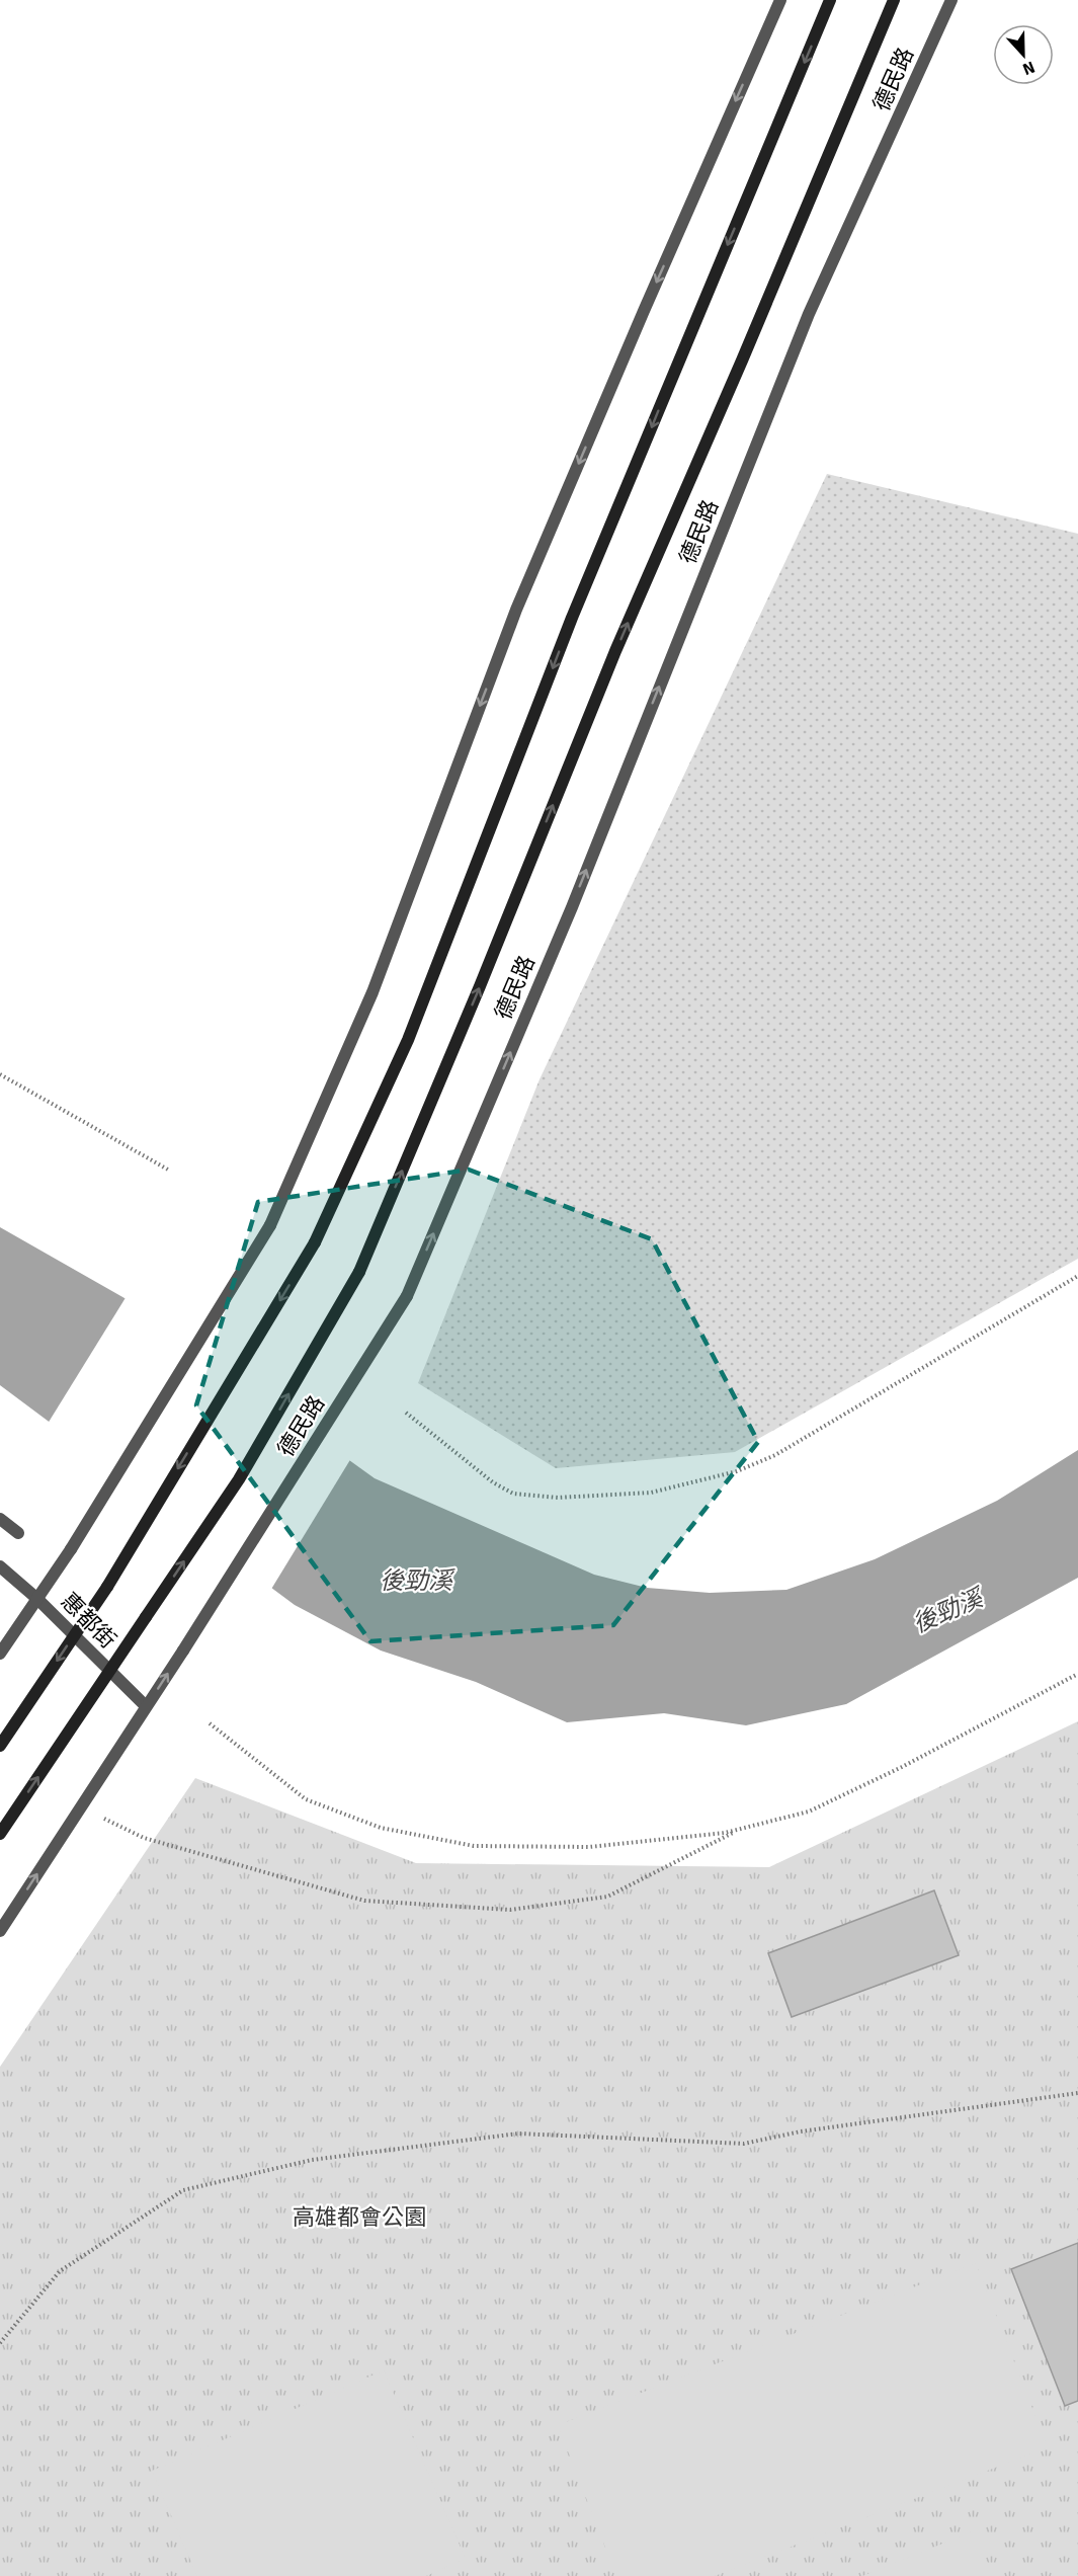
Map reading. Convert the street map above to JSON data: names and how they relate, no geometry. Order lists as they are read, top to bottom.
{
  "streets": {
    "street": ["德民路", "惠都街"]
  },
  "crossings": [
    ["德民路", "惠都街"]
  ],
  "water": ["後勁溪"],
  "parks": ["高雄都會公園"],
  "north": "bottom"
}
